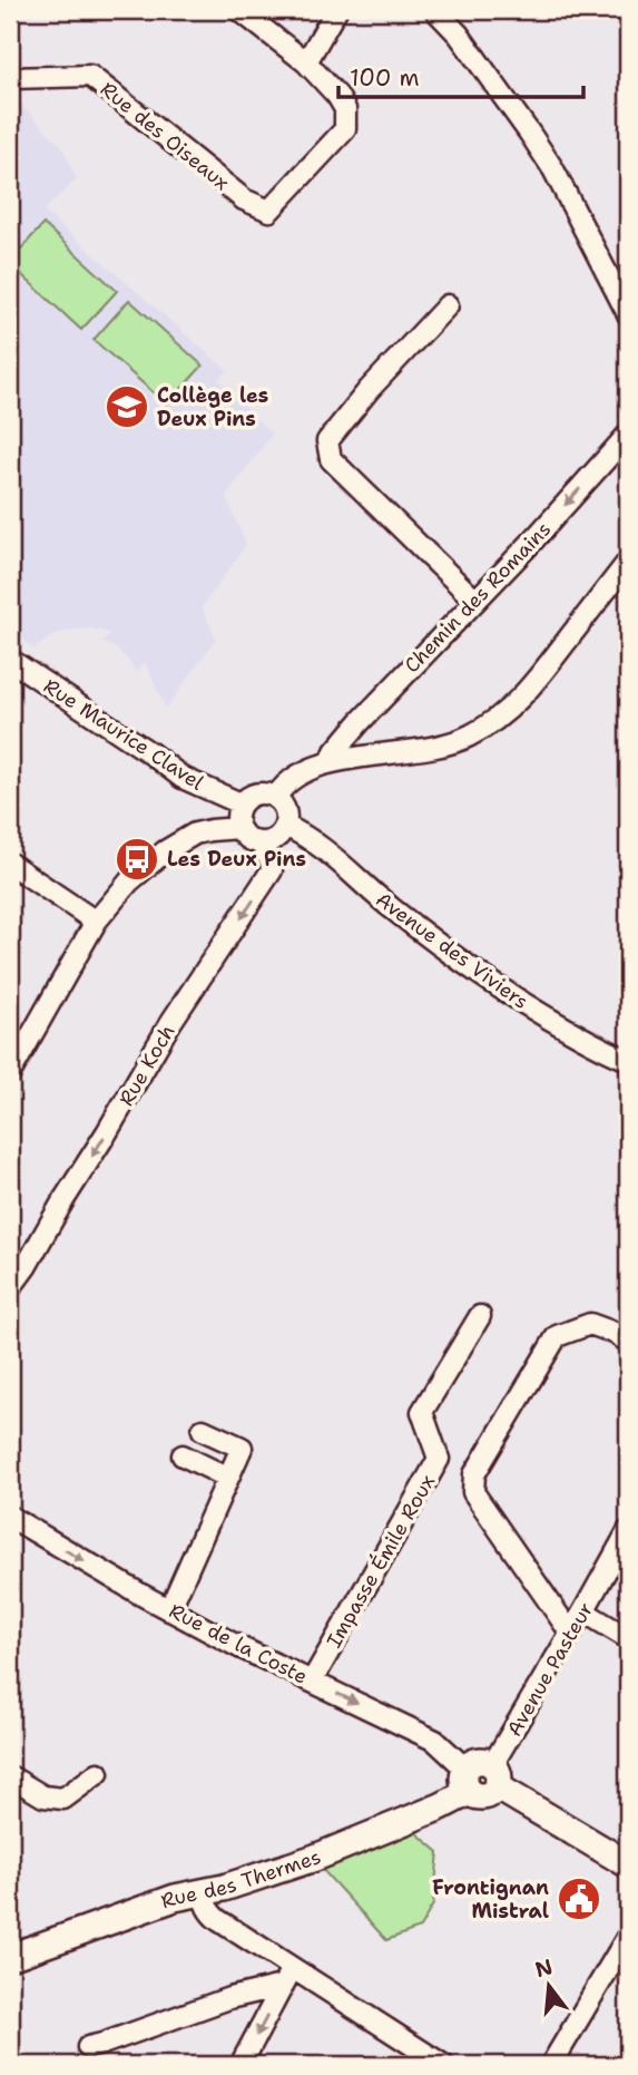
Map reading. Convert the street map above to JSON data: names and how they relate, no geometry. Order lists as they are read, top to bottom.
{
  "streets": {
    "main road": ["Rue des Thermes"],
    "street": [
      "Rue des Oiseaux",
      "Chemin des Romains",
      "Rue Maurice Clavel",
      "Avenue des Viviers",
      "Rue Koch",
      "Impasse Émile Roux",
      "Rue de la Coste",
      "Avenue Pasteur"
    ]
  },
  "crossings": [
    ["Rue Maurice Clavel", "Avenue des Viviers"],
    ["Rue Maurice Clavel", "Rue Koch"],
    ["Avenue des Viviers", "Rue Koch"],
    ["Impasse Émile Roux", "Rue de la Coste"],
    ["Rue de la Coste", "Rue des Thermes"],
    ["Avenue Pasteur", "Rue des Thermes"]
  ],
  "one_way": ["Rue de la Coste"],
  "places": {
    "school or university": ["Collège les Deux Pins"],
    "bus stop": ["Les Deux Pins"],
    "public building": ["Frontignan Mistral"]
  },
  "scale_bar": "100 m",
  "north": "top"
}
